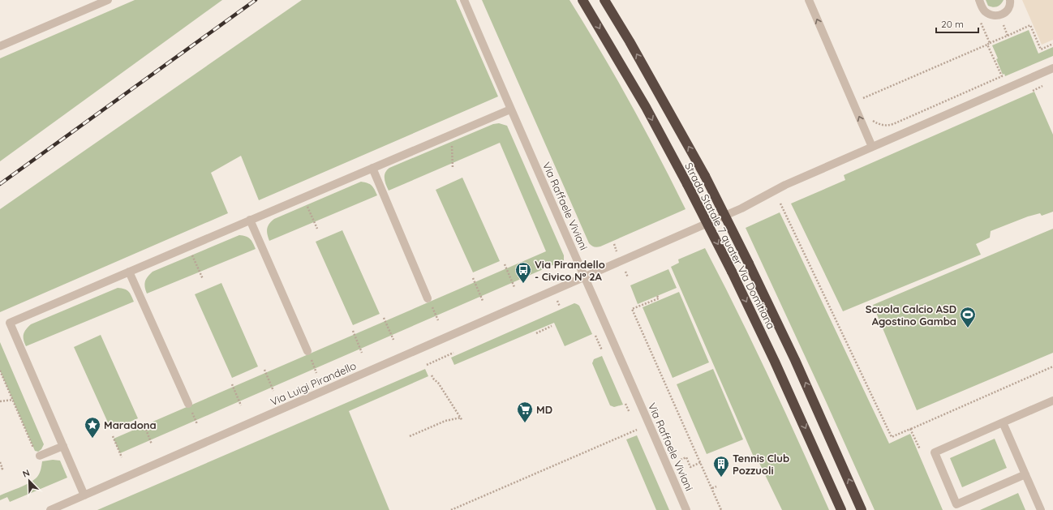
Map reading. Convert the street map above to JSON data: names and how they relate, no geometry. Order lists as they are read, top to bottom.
{
  "streets": {
    "highway": ["Strada Statale 7 quater Via Domitiana"],
    "street": ["Via Raffaele Viviani", "Via Luigi Pirandello"]
  },
  "crossings": [
    ["Via Raffaele Viviani", "Via Luigi Pirandello"]
  ],
  "places": {
    "bus stop": ["Via Pirandello - Civico N° 2A"],
    "sports": ["Scuola Calcio ASD Agostino Gamba"],
    "supermarket": ["MD"],
    "place": ["Maradona"],
    "building": ["Tennis Club Pozzuoli"]
  },
  "scale_bar": "20 m",
  "north": "top left"
}
